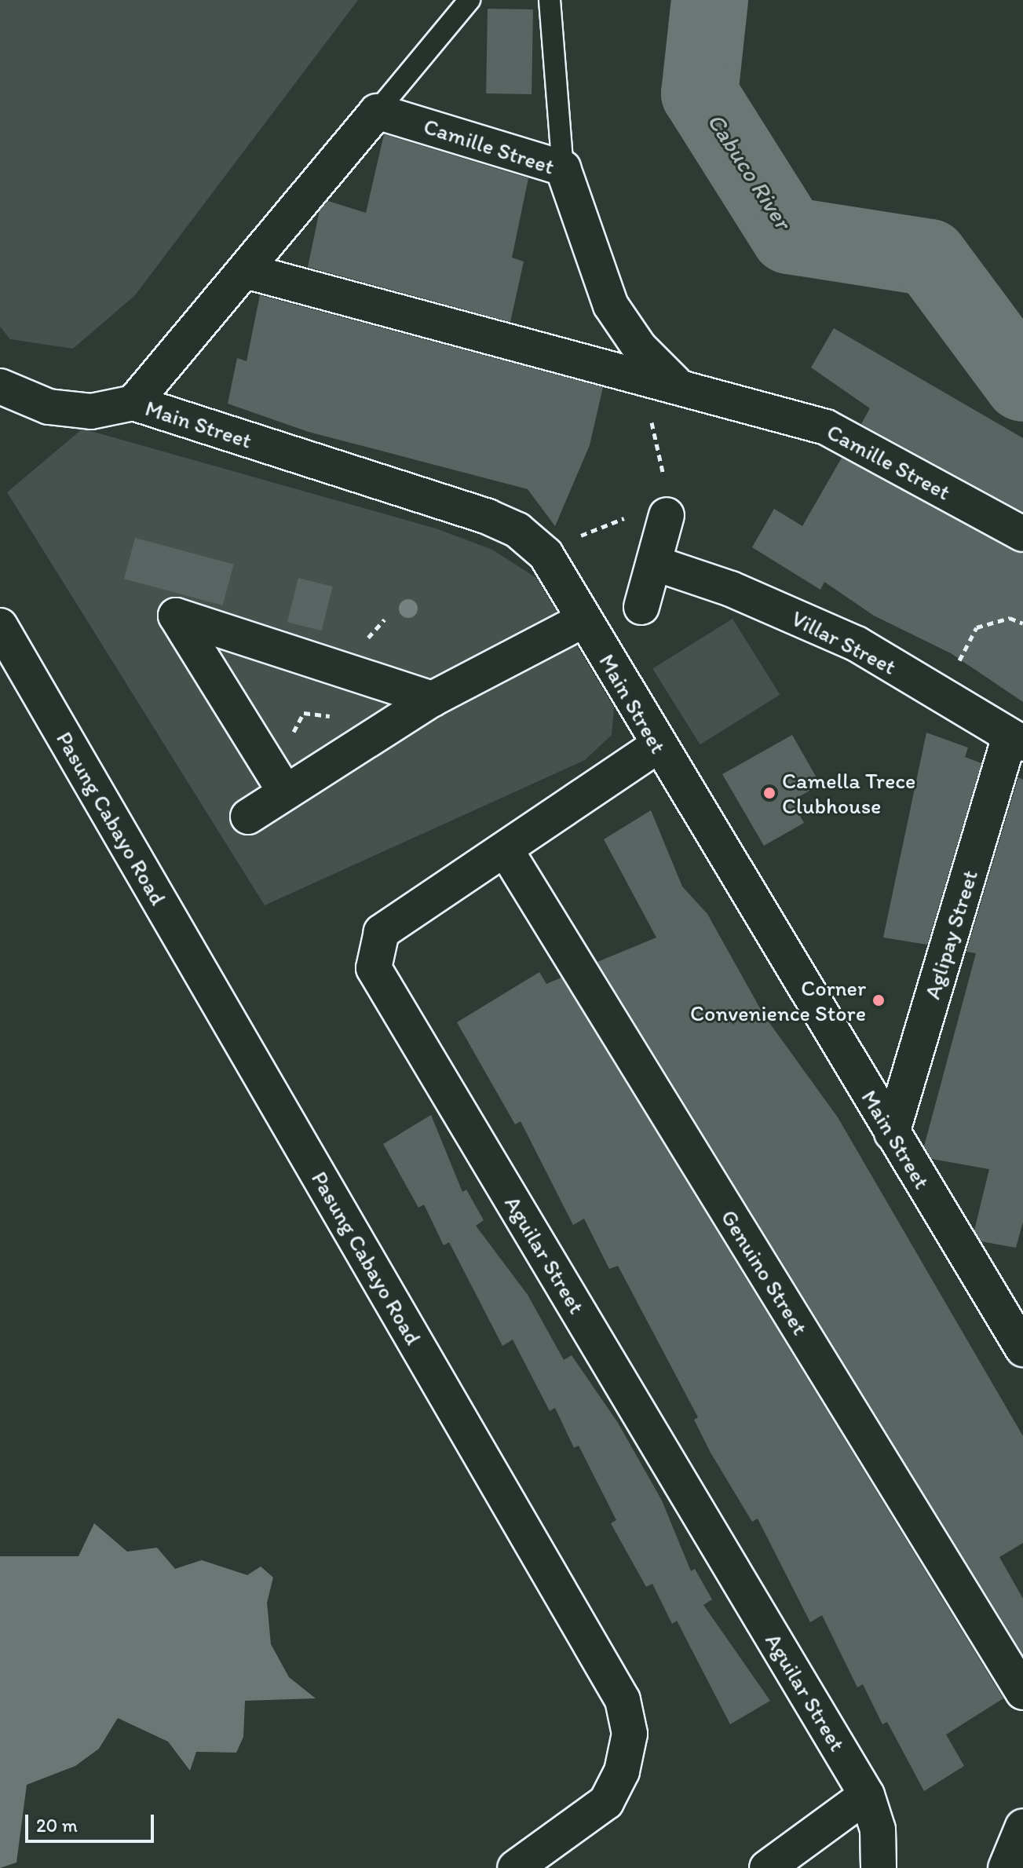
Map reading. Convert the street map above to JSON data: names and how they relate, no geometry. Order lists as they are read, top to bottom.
{
  "streets": {
    "street": [
      "Camille Street",
      "Main Street",
      "Villar Street",
      "Pasung Cabayo Road",
      "Aglipay Street",
      "Aguilar Street",
      "Genuino Street"
    ]
  },
  "crossings": [
    ["Main Street", "Aglipay Street"],
    ["Main Street", "Aguilar Street"],
    ["Villar Street", "Aglipay Street"],
    ["Aguilar Street", "Genuino Street"]
  ],
  "water": ["Cabuco River"],
  "places": ["Camella Trece Clubhouse", "Corner Convenience Store"],
  "scale_bar": "20 m"
}
